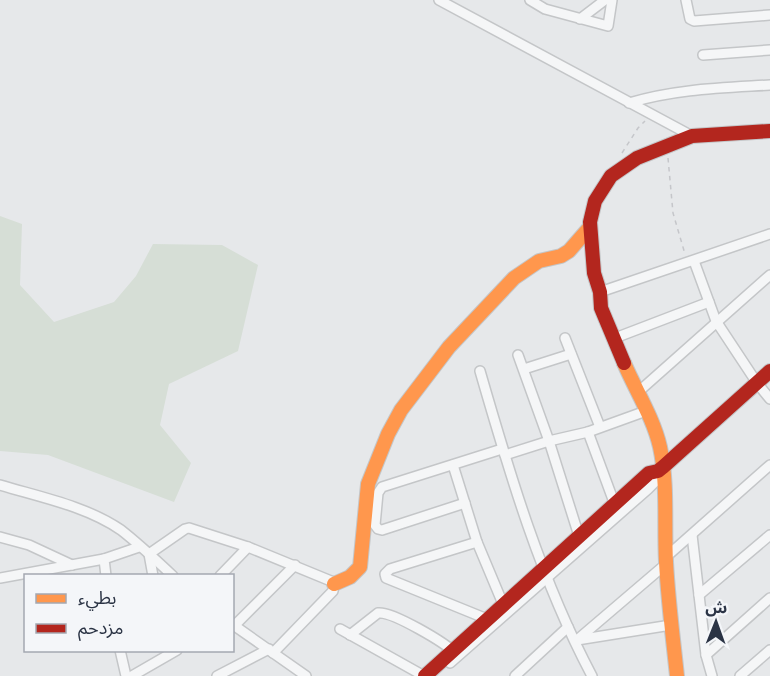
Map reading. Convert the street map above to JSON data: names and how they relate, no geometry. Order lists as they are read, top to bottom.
{
  "legend": ["بطيء", "مزدحم"],
  "north": "top"
}
